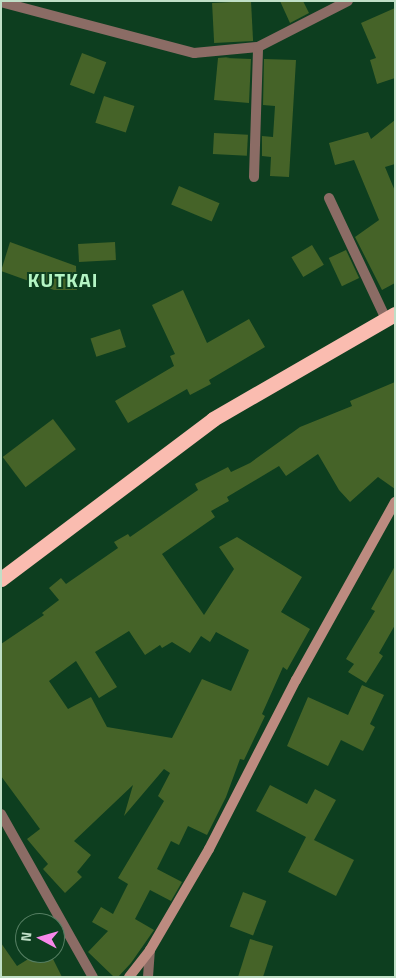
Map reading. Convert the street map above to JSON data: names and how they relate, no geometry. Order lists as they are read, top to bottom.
{
  "districts": ["KUTKAI"],
  "north": "left"
}
